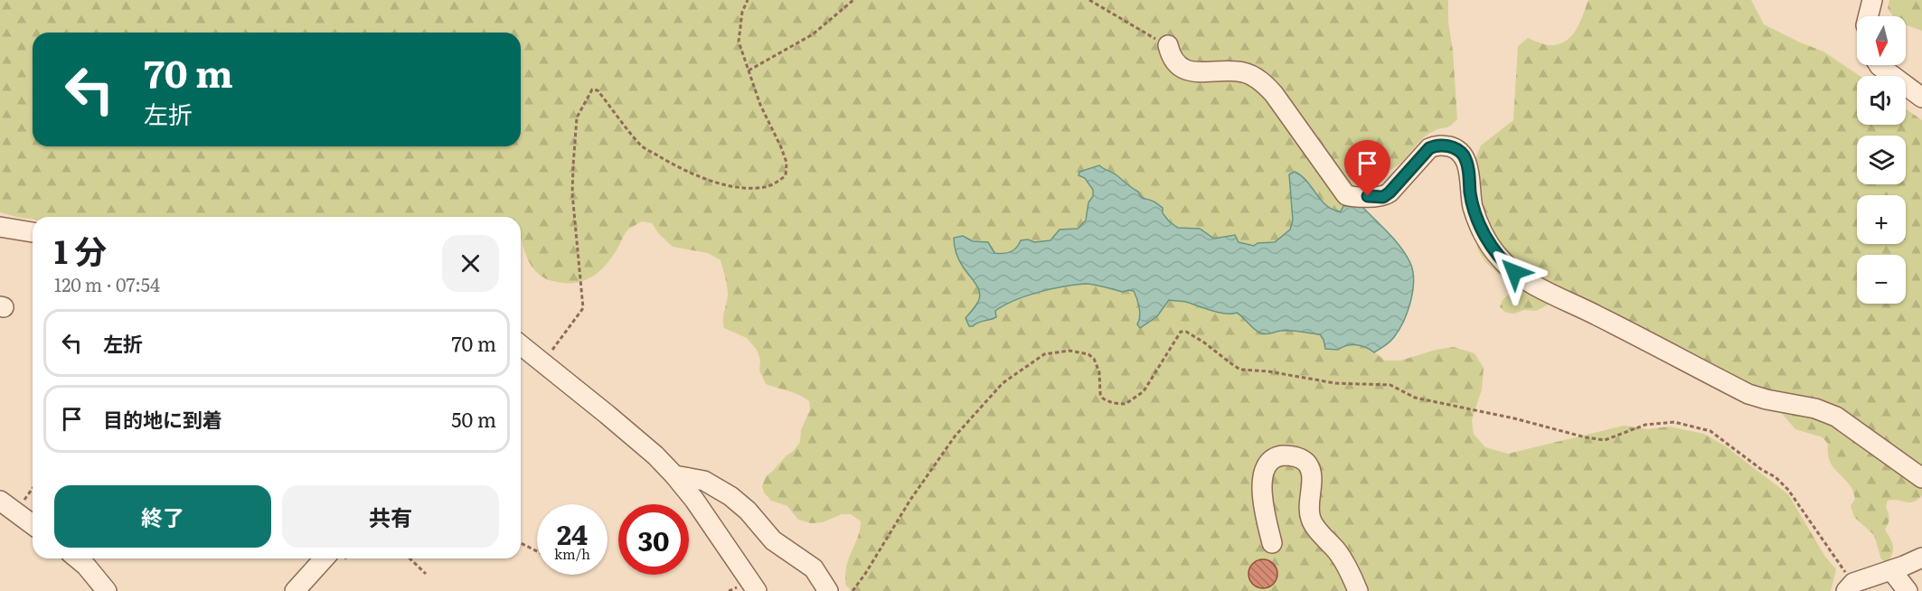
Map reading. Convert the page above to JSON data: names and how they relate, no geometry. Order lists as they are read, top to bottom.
{
  "north": "bottom",
  "page": {
    "map_buttons": ["+", "−"],
    "turn": ["70 m", "左折"],
    "heading": ["1 分", "120 m · 07:54"],
    "list": [
      {
        "name": "左折",
        "value": "70 m"
      },
      {
        "name": "目的地に到着",
        "value": "50 m"
      }
    ],
    "buttons": ["終了", "共有"],
    "speed": "24 km/h",
    "limit": "30"
  }
}
